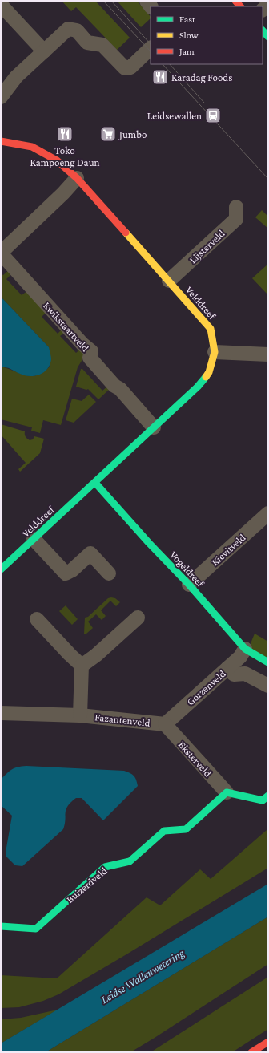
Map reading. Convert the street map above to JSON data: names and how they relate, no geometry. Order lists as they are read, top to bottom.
{
  "streets": {
    "street": [
      "Lijsterveld",
      "Velddreef",
      "Kwikstaartveld",
      "Kievitveld",
      "Vogeldreef",
      "Gorzenveld",
      "Fazantenveld",
      "Eksterveld",
      "Buizerdveld"
    ]
  },
  "crossings": [
    ["Lijsterveld", "Velddreef"],
    ["Velddreef", "Kwikstaartveld"],
    ["Velddreef", "Vogeldreef"],
    ["Kievitveld", "Vogeldreef"],
    ["Vogeldreef", "Gorzenveld"],
    ["Gorzenveld", "Fazantenveld"],
    ["Gorzenveld", "Eksterveld"],
    ["Fazantenveld", "Eksterveld"],
    ["Eksterveld", "Buizerdveld"]
  ],
  "water": ["Leidse Wallenwetering"],
  "places": {
    "restaurant": ["Karadag Foods", "Toko Kampoeng Daun"],
    "station": ["Leidsewallen"],
    "supermarket": ["Jumbo"]
  },
  "legend": ["Fast", "Slow", "Jam"]
}
